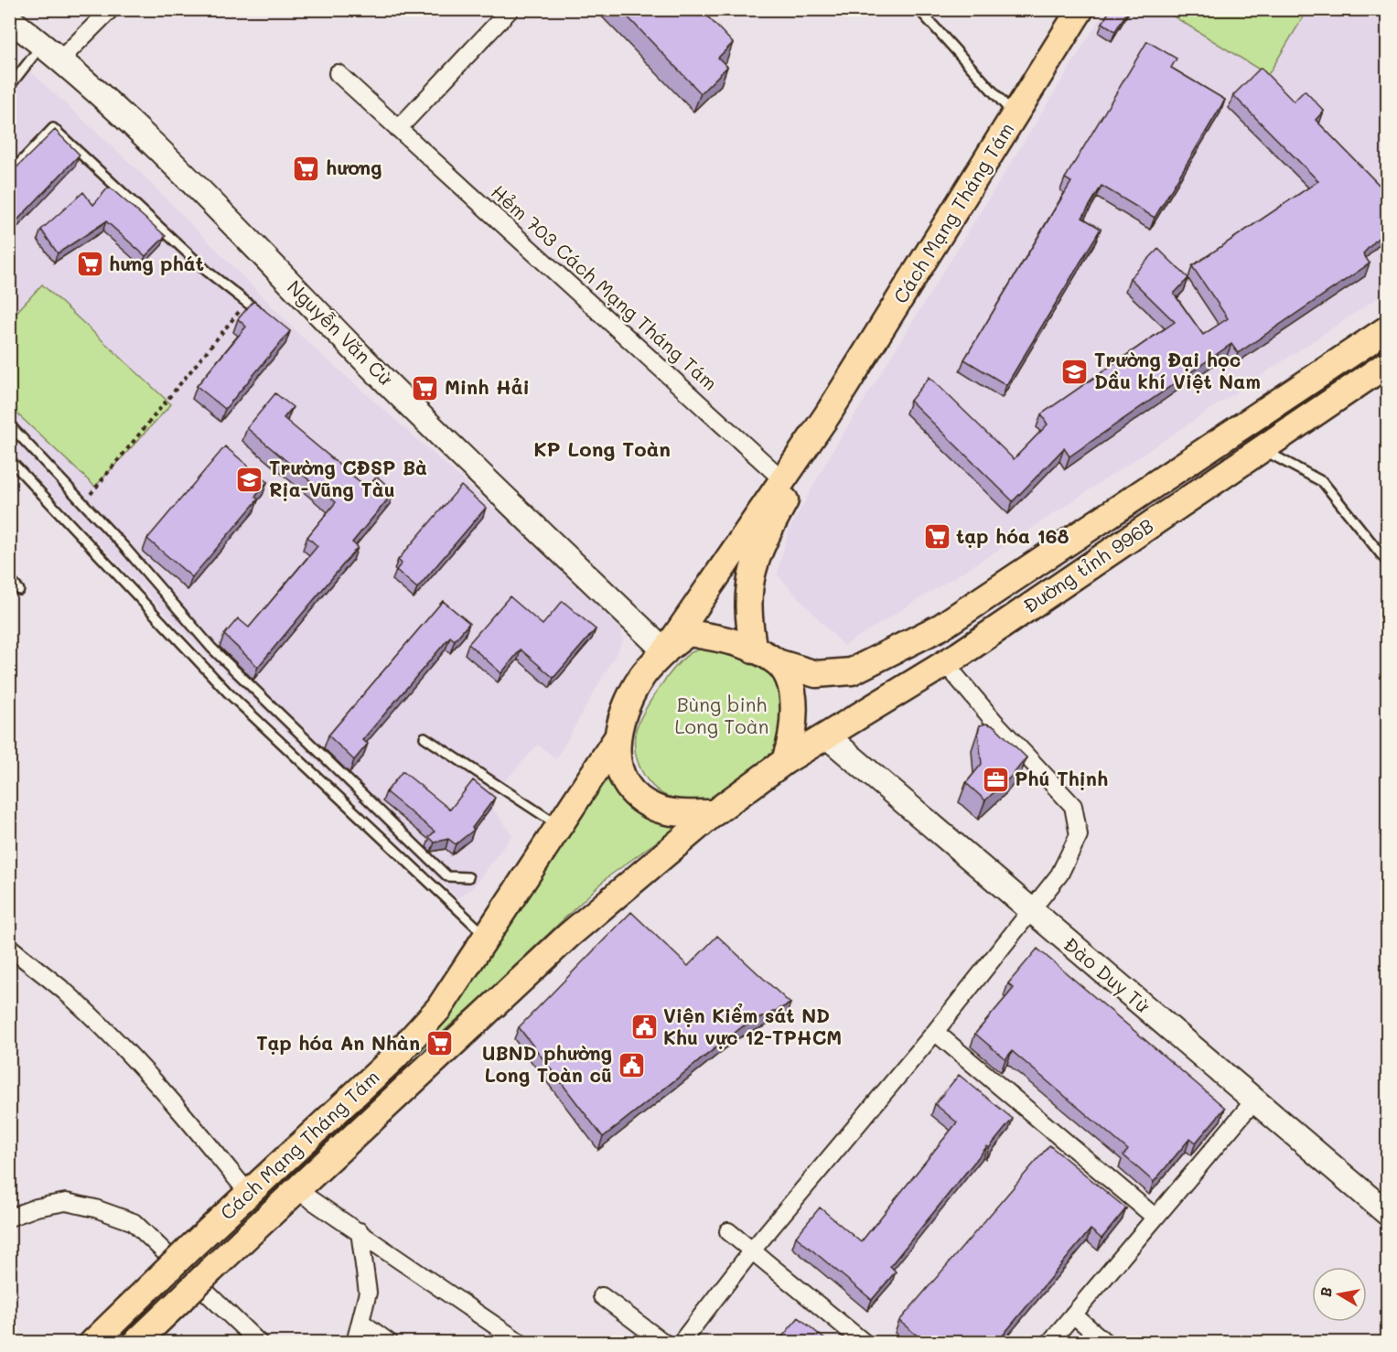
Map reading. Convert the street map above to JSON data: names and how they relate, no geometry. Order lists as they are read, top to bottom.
{
  "streets": {
    "main road": [
      "Cách Mạng Tháng Tám",
      "Nguyễn Văn Cừ",
      "Đường tỉnh 996B",
      "Đào Duy Từ"
    ],
    "street": ["Hẻm 703 Cách Mạng Tháng Tám"]
  },
  "crossings": [
    ["Cách Mạng Tháng Tám", "Hẻm 703 Cách Mạng Tháng Tám"],
    ["Cách Mạng Tháng Tám", "Nguyễn Văn Cừ"],
    ["Cách Mạng Tháng Tám", "Đường tỉnh 996B"],
    ["Nguyễn Văn Cừ", "Đường tỉnh 996B"],
    ["Đường tỉnh 996B", "Đào Duy Từ"]
  ],
  "districts": ["KP Long Toàn"],
  "parks": ["Bùng binh Long Toàn"],
  "places": {
    "supermarket": [
      "hương",
      "hưng phát",
      "Minh Hải",
      "tạp hóa 168",
      "Tạp hóa An Nhàn"
    ],
    "school or university": ["Trường Đại học Dầu khí Việt Nam", "Trường CĐSP Bà Rịa-Vũng Tàu"],
    "office": ["Phú Thịnh"],
    "public building": ["Viện Kiểm sát ND Khu vực 12-TPHCM", "UBND phường Long Toàn cũ"]
  },
  "north": "left"
}
